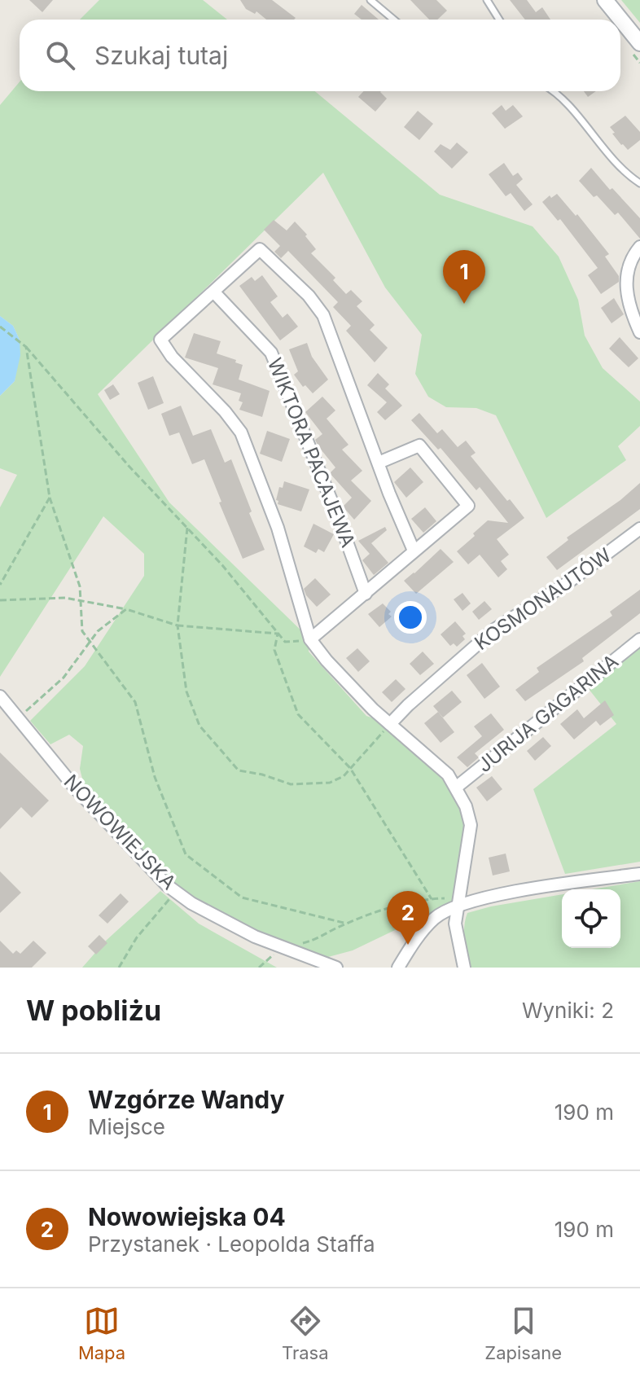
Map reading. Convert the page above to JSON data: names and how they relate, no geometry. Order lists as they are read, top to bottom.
{
  "streets": {
    "street": [
      "WIKTORA PACAJEWA",
      "KOSMONAUTÓW",
      "JURIJA GAGARINA",
      "NOWOWIEJSKA"
    ]
  },
  "page": {
    "search": "Szukaj tutaj",
    "pins": ["1", "2"],
    "heading": ["W pobliżu", "Wyniki: 2"],
    "list": [
      {
        "mark": "1",
        "name": "Wzgórze Wandy",
        "note": "Miejsce",
        "value": "190 m"
      },
      {
        "mark": "2",
        "name": "Nowowiejska 04",
        "note": "Przystanek · Leopolda Staffa",
        "value": "190 m"
      }
    ],
    "nav": ["Mapa", "Trasa", "Zapisane"]
  }
}
